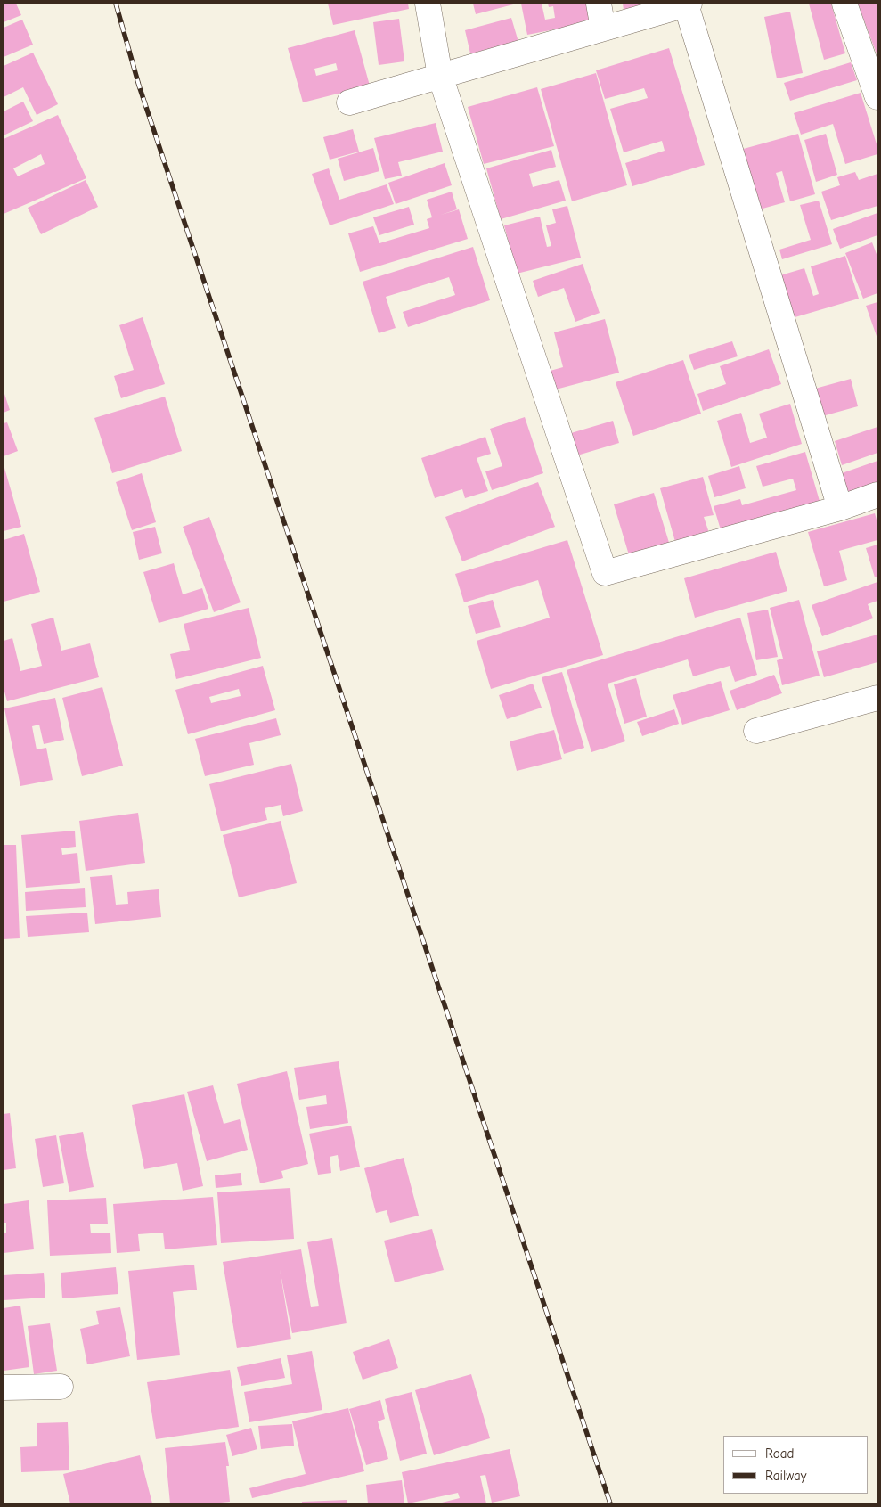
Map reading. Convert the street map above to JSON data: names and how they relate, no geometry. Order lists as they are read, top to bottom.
{
  "legend": ["Road", "Railway"]
}
